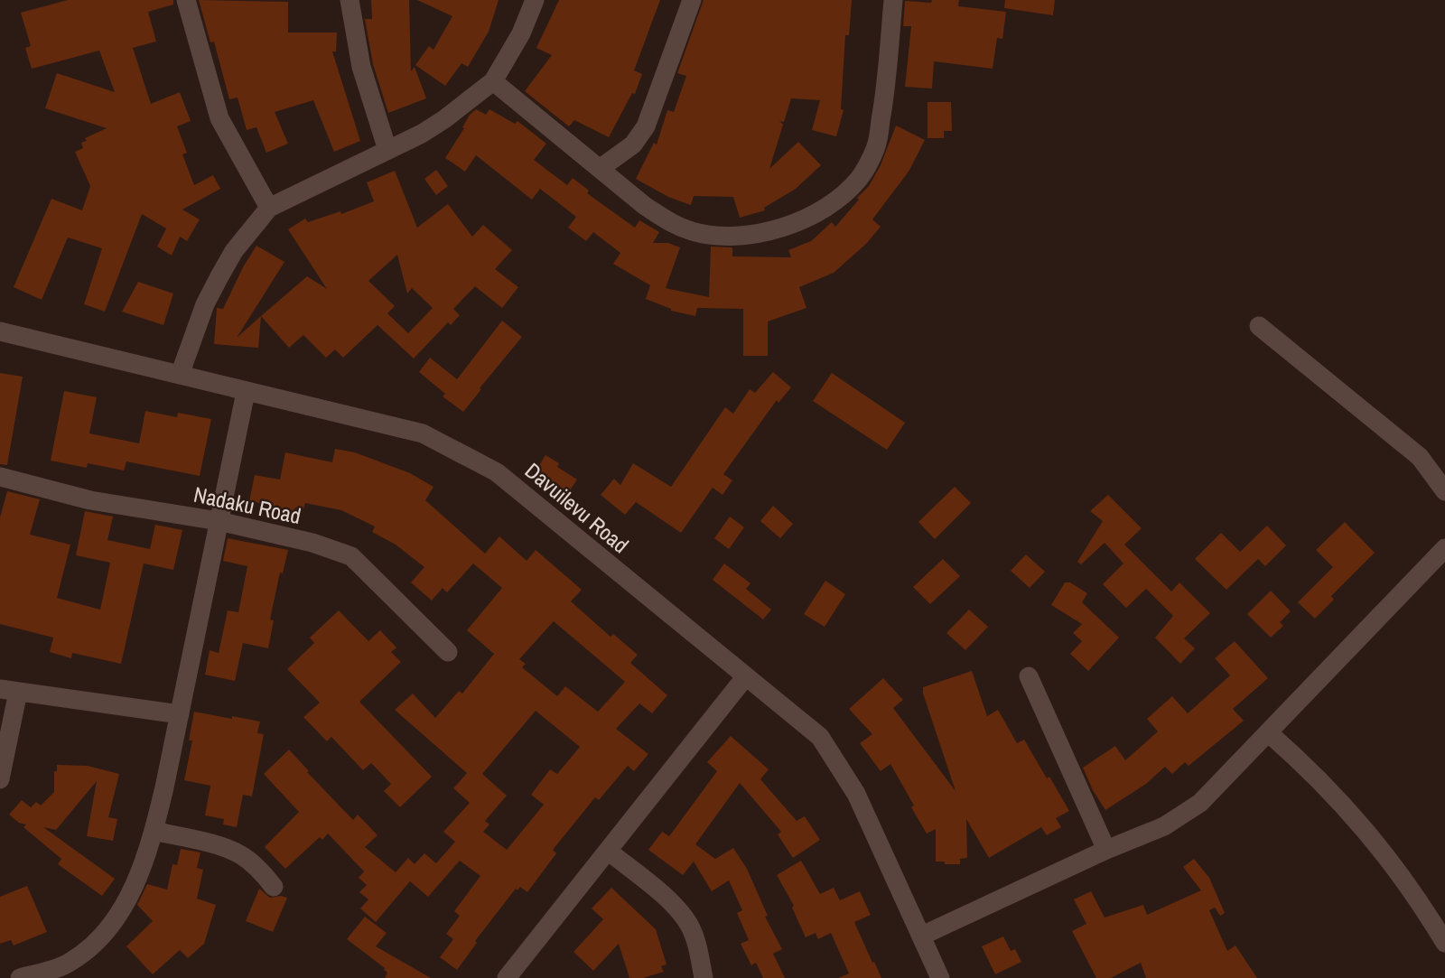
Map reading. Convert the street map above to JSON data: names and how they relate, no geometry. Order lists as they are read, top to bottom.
{
  "streets": {
    "street": ["Nadaku Road", "Davuilevu Road"]
  }
}
